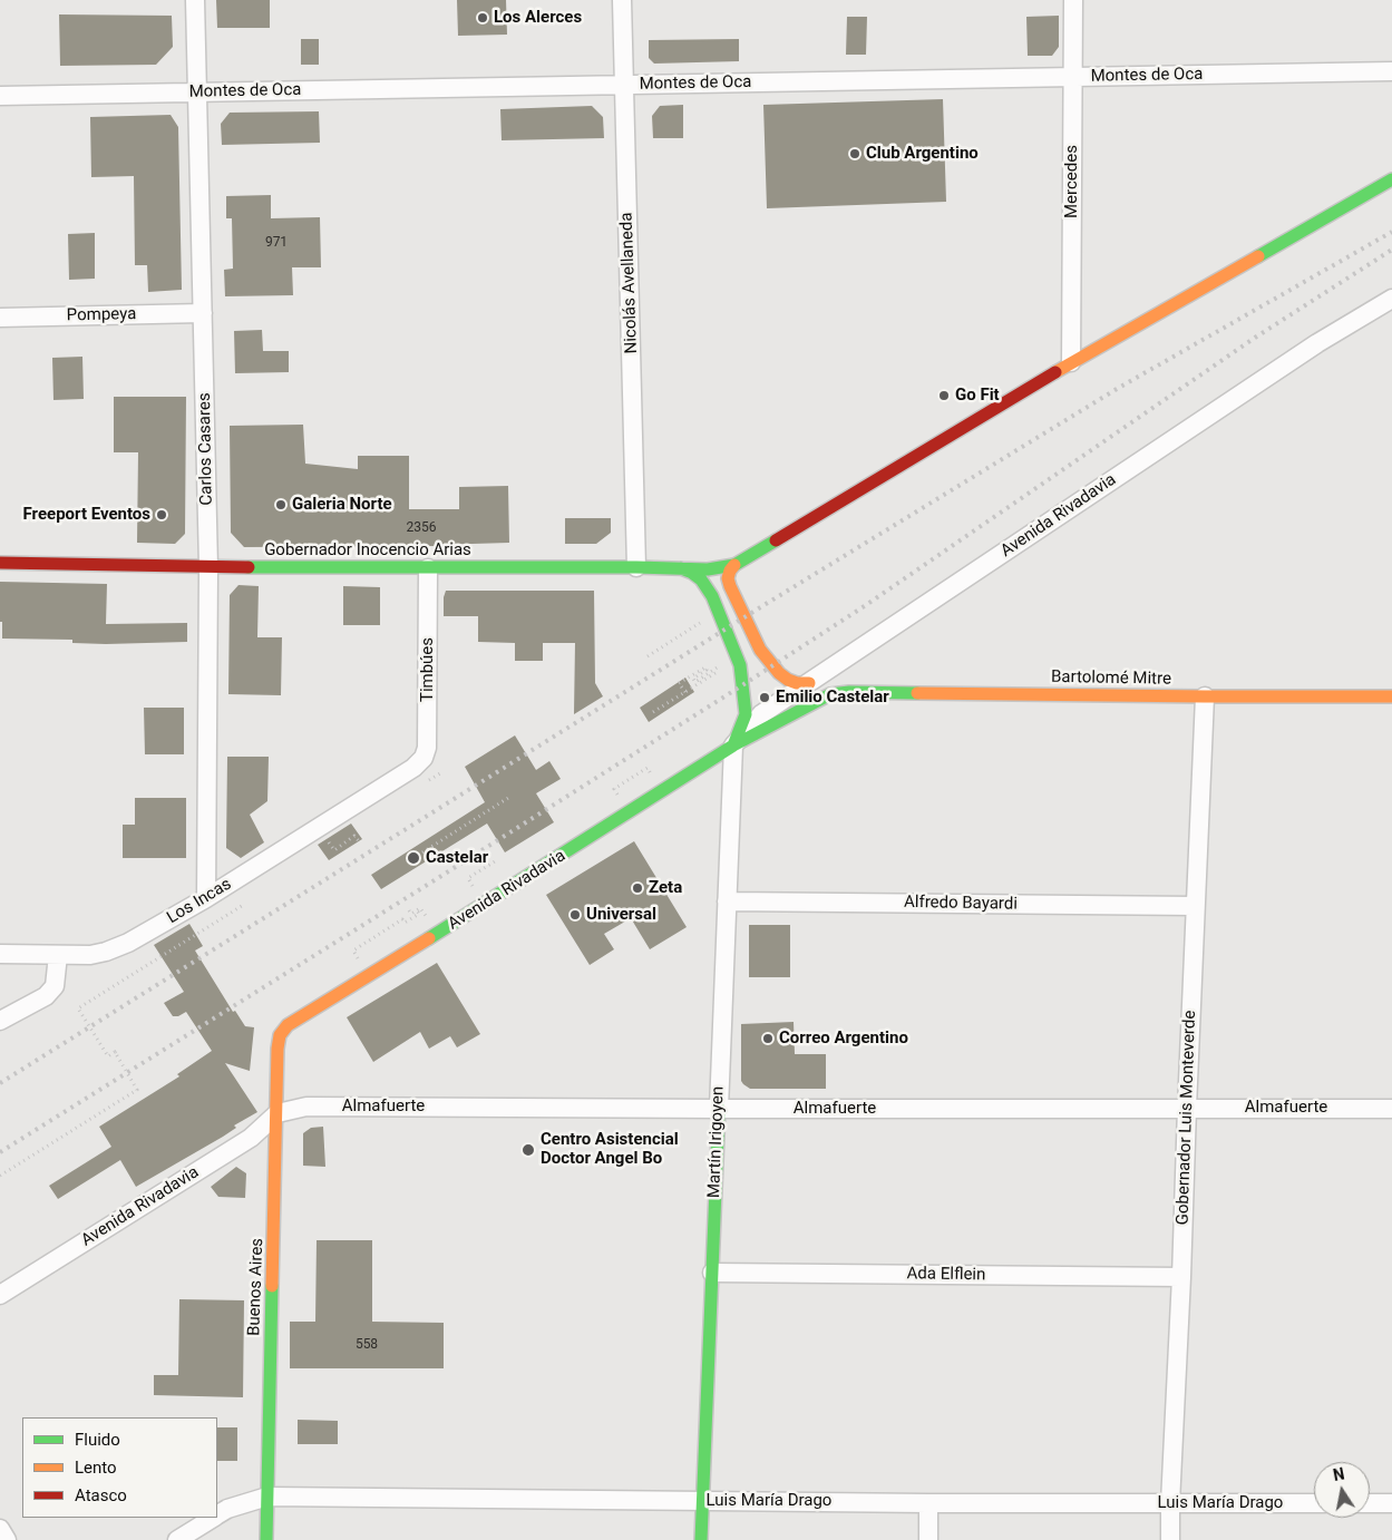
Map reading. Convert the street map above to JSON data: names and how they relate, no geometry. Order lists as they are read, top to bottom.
{
  "streets": {
    "street": [
      "Montes de Oca",
      "Mercedes",
      "Nicolás Avellaneda",
      "Pompeya",
      "Carlos Casares",
      "Avenida Rivadavia",
      "Gobernador Inocencio Arias",
      "Timbúes",
      "Bartolomé Mitre",
      "Los Incas",
      "Alfredo Bayardi",
      "Almafuerte",
      "Gobernador Luis Monteverde",
      "Martín Irigoyen",
      "Ada Elflein",
      "Buenos Aires",
      "Luis María Drago"
    ]
  },
  "crossings": [
    ["Montes de Oca", "Mercedes"],
    ["Montes de Oca", "Nicolás Avellaneda"],
    ["Montes de Oca", "Carlos Casares"],
    ["Nicolás Avellaneda", "Gobernador Inocencio Arias"],
    ["Pompeya", "Carlos Casares"],
    ["Carlos Casares", "Gobernador Inocencio Arias"],
    ["Carlos Casares", "Los Incas"],
    ["Avenida Rivadavia", "Bartolomé Mitre"],
    ["Avenida Rivadavia", "Almafuerte"],
    ["Avenida Rivadavia", "Martín Irigoyen"],
    ["Avenida Rivadavia", "Buenos Aires"],
    ["Gobernador Inocencio Arias", "Timbúes"],
    ["Timbúes", "Los Incas"],
    ["Bartolomé Mitre", "Gobernador Luis Monteverde"],
    ["Alfredo Bayardi", "Gobernador Luis Monteverde"],
    ["Alfredo Bayardi", "Martín Irigoyen"],
    ["Almafuerte", "Gobernador Luis Monteverde"],
    ["Almafuerte", "Martín Irigoyen"],
    ["Almafuerte", "Buenos Aires"],
    ["Gobernador Luis Monteverde", "Ada Elflein"],
    ["Gobernador Luis Monteverde", "Luis María Drago"],
    ["Martín Irigoyen", "Ada Elflein"],
    ["Martín Irigoyen", "Luis María Drago"],
    ["Buenos Aires", "Luis María Drago"]
  ],
  "places": [
    "Los Alerces",
    "Club Argentino",
    "Go Fit",
    "Galeria Norte",
    "Freeport Eventos",
    "Emilio Castelar",
    "Castelar",
    "Zeta",
    "Universal",
    "Correo Argentino",
    "Centro Asistencial Doctor Angel Bo"
  ],
  "house_numbers": ["971", "2356", "558"],
  "legend": ["Fluido", "Lento", "Atasco"],
  "north": "top"
}
